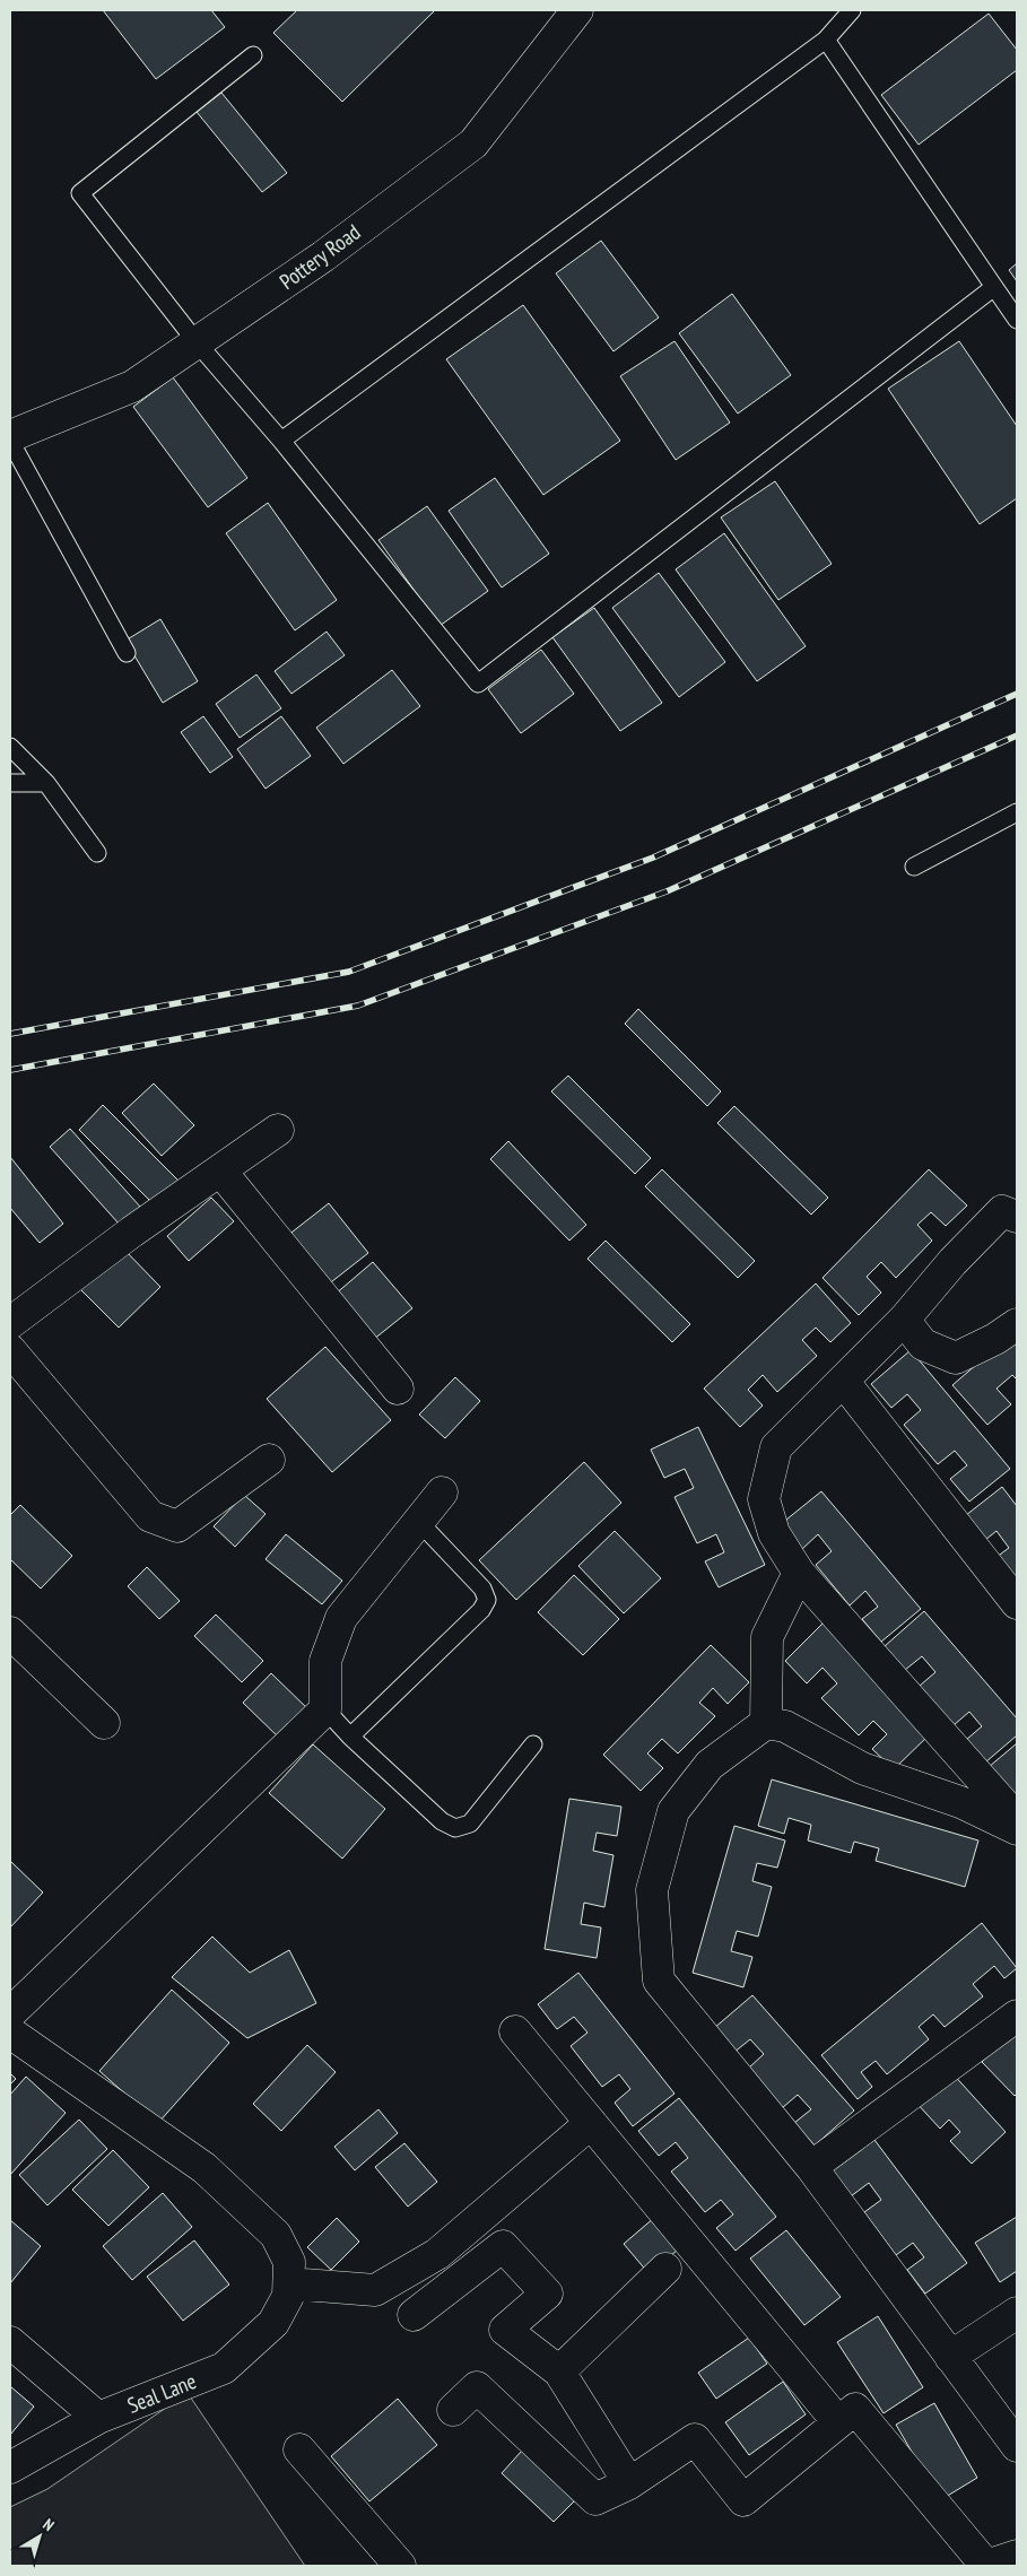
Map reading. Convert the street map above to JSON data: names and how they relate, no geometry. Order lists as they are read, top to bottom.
{
  "streets": {
    "street": ["Pottery Road", "Seal Lane"]
  },
  "north": "top right"
}
